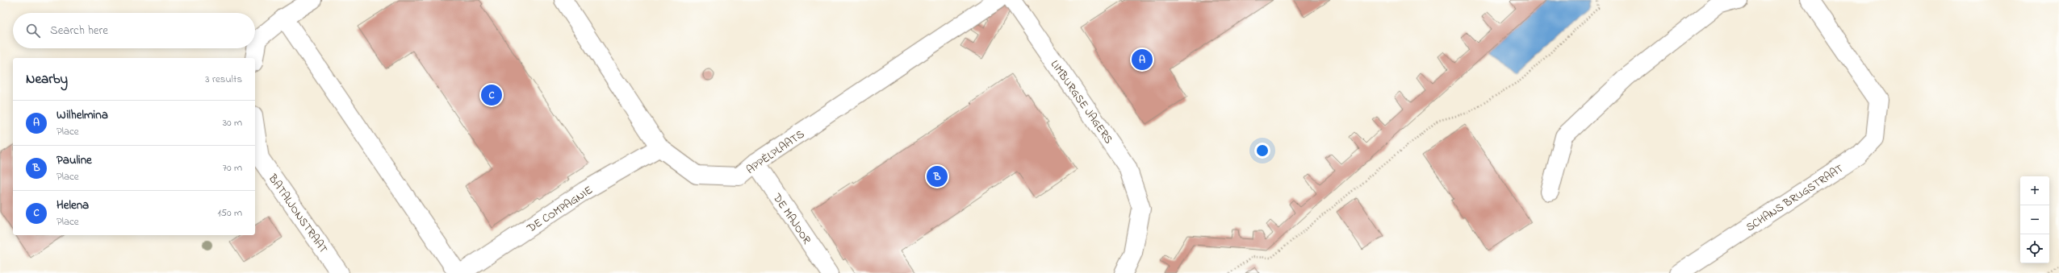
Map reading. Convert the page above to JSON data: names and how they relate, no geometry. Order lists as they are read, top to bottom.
{
  "streets": {
    "street": [
      "LIMBURGSE JAGERS",
      "APPÈLPLAATS",
      "SCHANS BRUGSTRAAT",
      "DE COMPAGNIE",
      "BATALJONSTRAAT",
      "DE MAJOOR"
    ]
  },
  "crossings": [
    ["APPÈLPLAATS", "DE COMPAGNIE"],
    ["APPÈLPLAATS", "DE MAJOOR"]
  ],
  "page": {
    "search": "Search here",
    "pins": ["A", "C", "B"],
    "heading": ["Nearby", "3 results"],
    "list": [
      {
        "mark": "A",
        "name": "Wilhelmina",
        "note": "Place",
        "value": "30 m"
      },
      {
        "mark": "B",
        "name": "Pauline",
        "note": "Place",
        "value": "70 m"
      },
      {
        "mark": "C",
        "name": "Helena",
        "note": "Place",
        "value": "150 m"
      }
    ],
    "map_buttons": ["+", "−"]
  }
}
